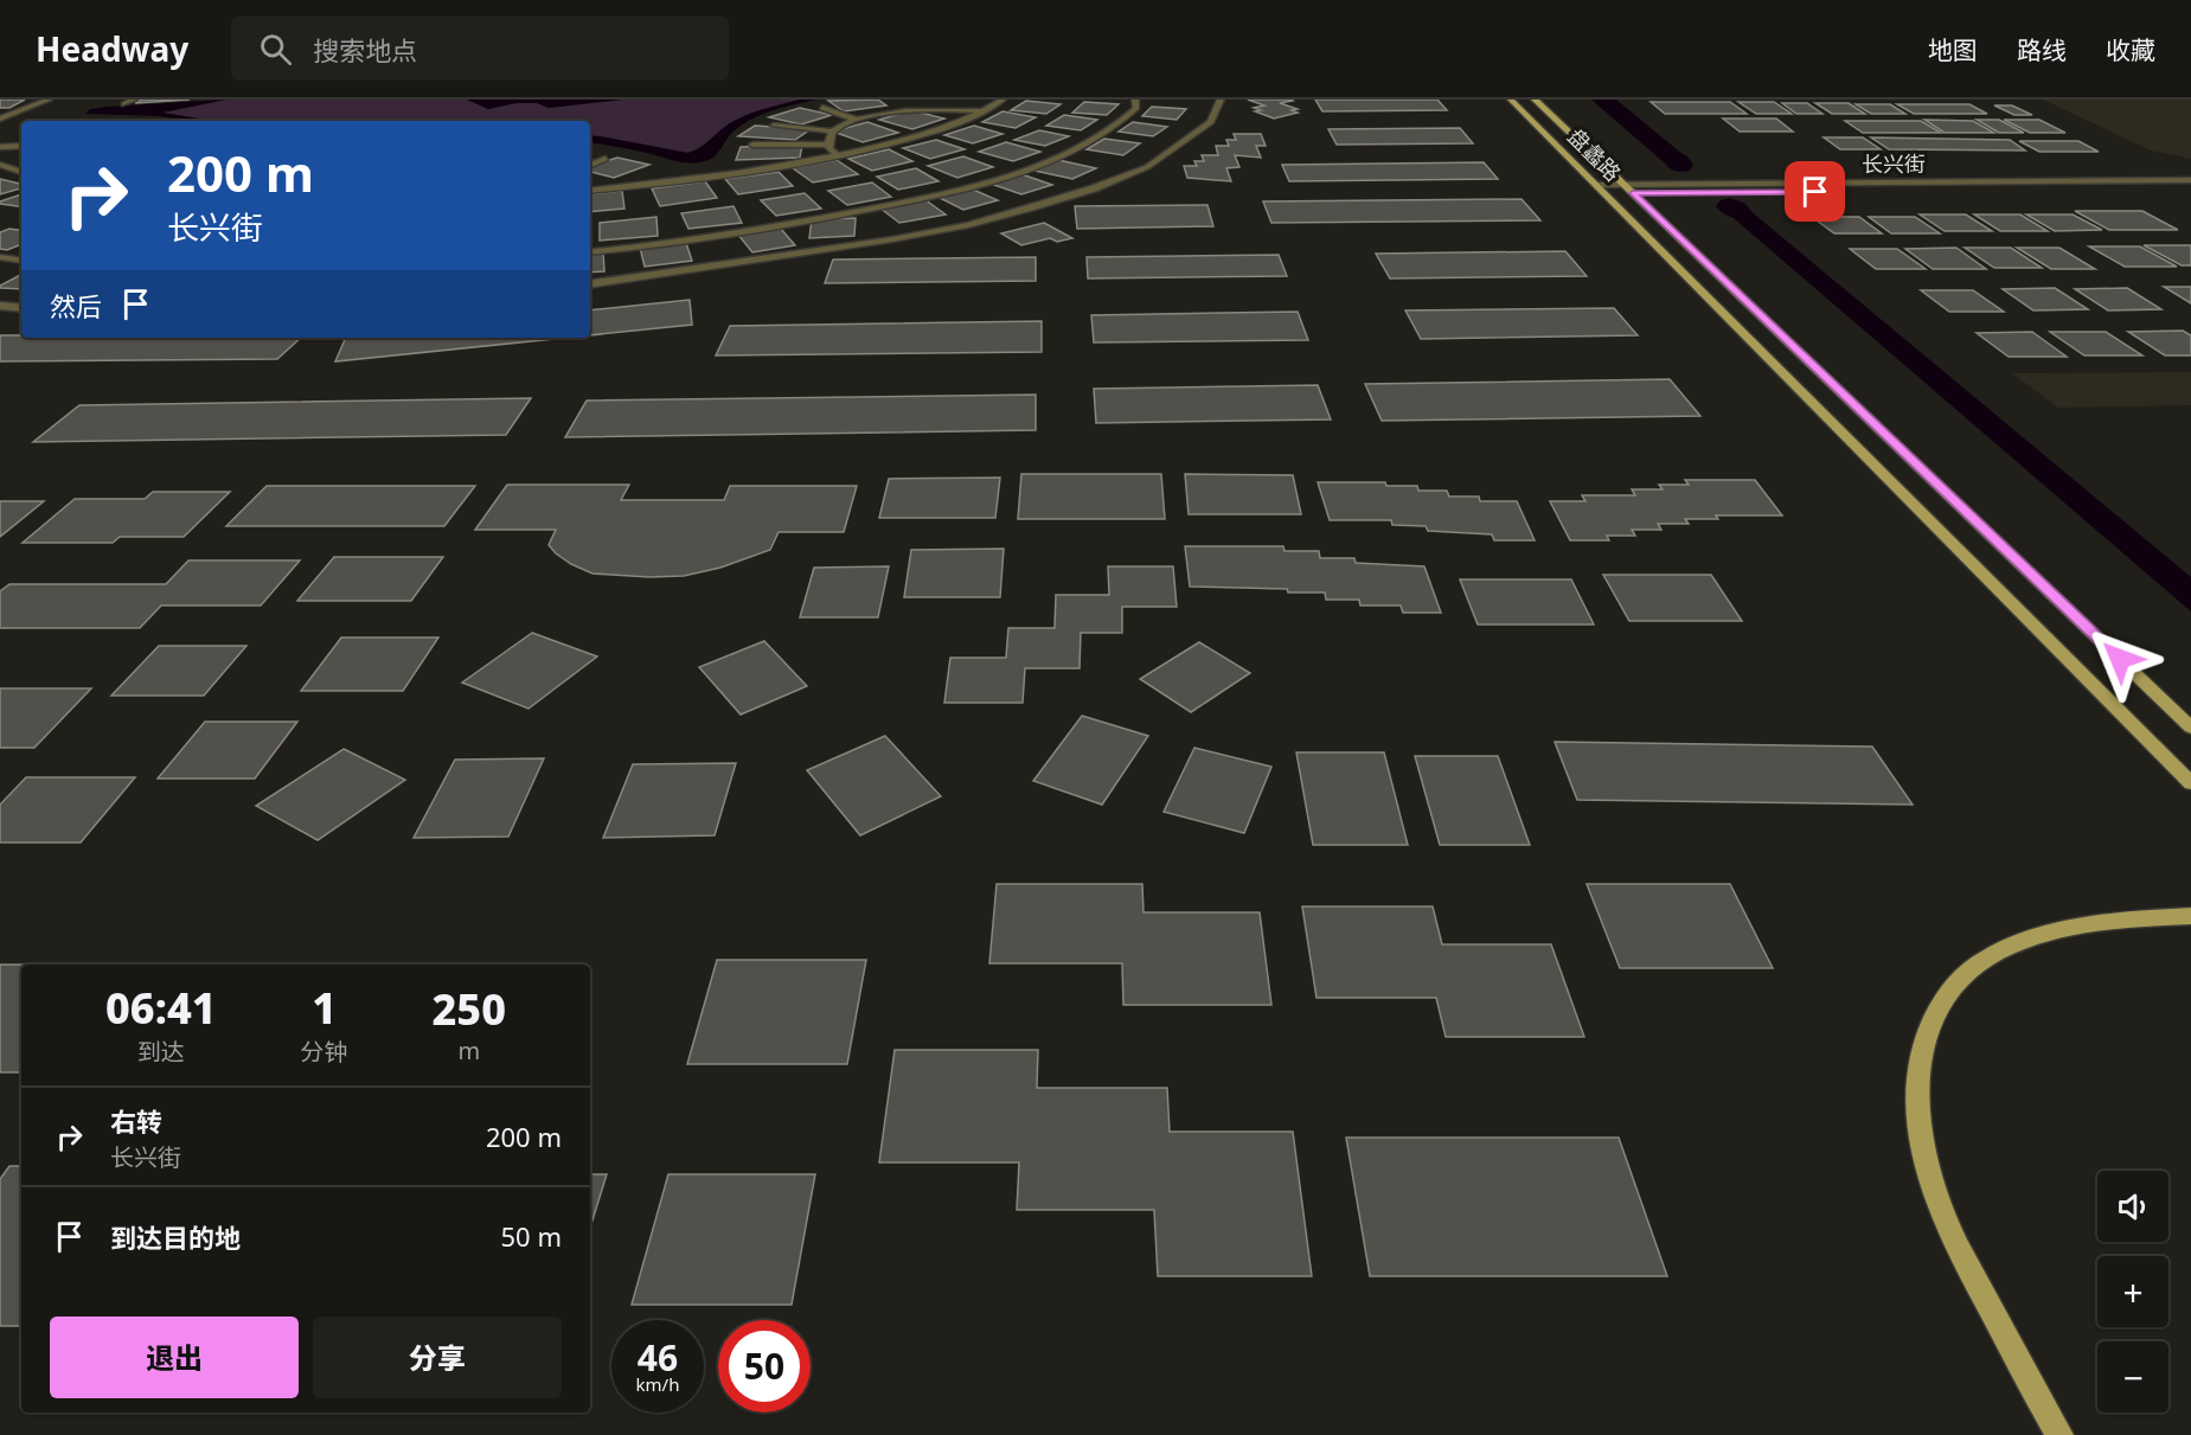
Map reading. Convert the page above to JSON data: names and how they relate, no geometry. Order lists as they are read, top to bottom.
{
  "streets": {
    "main road": ["盘蠡路"],
    "street": ["长兴街"]
  },
  "crossings": [
    ["盘蠡路", "长兴街"]
  ],
  "page": {
    "header": "Headway",
    "search": "搜索地点",
    "nav": ["地图", "路线", "收藏"],
    "turn": ["200 m", "长兴街"],
    "then": "然后",
    "eta": [
      "06:41",
      "到达",
      "1",
      "分钟",
      "250",
      "m"
    ],
    "list": [
      {
        "name": "右转",
        "note": "长兴街",
        "value": "200 m"
      },
      {
        "name": "到达目的地",
        "value": "50 m"
      }
    ],
    "map_buttons": ["+", "−"],
    "buttons": ["退出", "分享"],
    "speed": "46 km/h",
    "limit": "50"
  }
}
